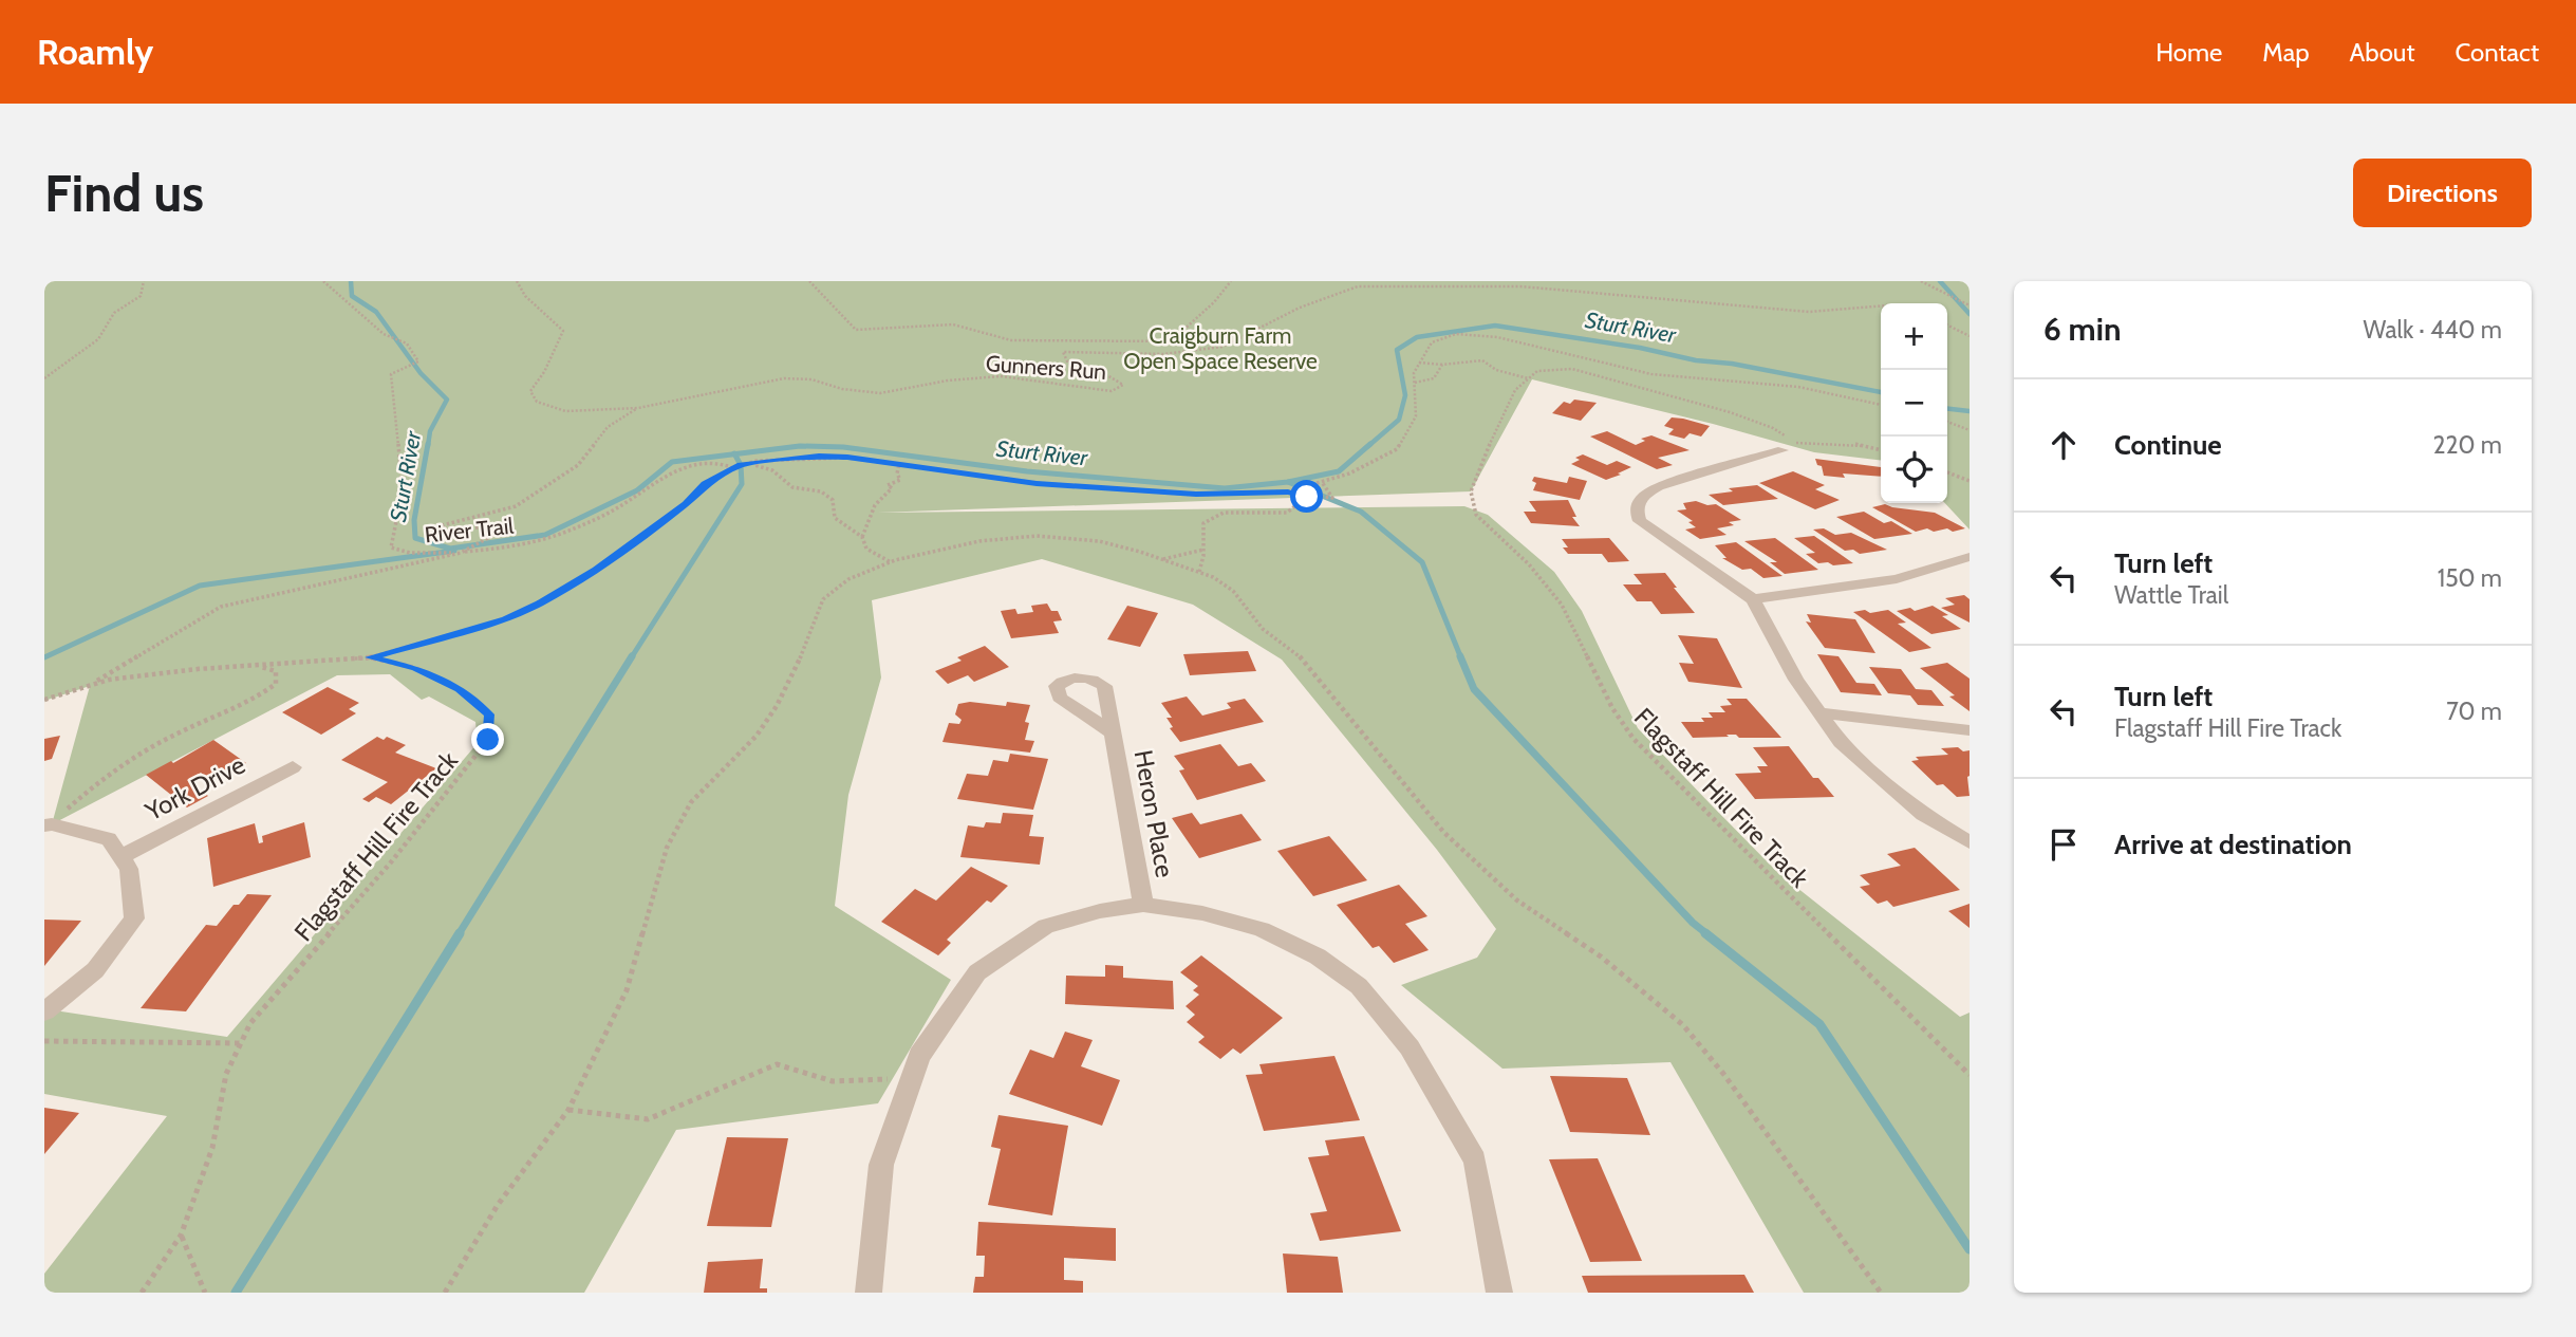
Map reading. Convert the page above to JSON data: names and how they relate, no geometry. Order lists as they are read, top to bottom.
{
  "streets": {
    "street": ["York Drive", "Heron Place"],
    "path": ["Gunners Run", "River Trail", "Flagstaff Hill Fire Track"]
  },
  "water": ["Sturt River"],
  "parks": ["Craigburn Farm Open Space Reserve"],
  "page": {
    "header": "Roamly",
    "nav": [
      "Home",
      "Map",
      "About",
      "Contact"
    ],
    "buttons": "Directions",
    "title": "Find us",
    "heading": ["6 min", "Walk · 440 m"],
    "map_buttons": ["+", "−"],
    "list": [
      ["Continue", "220 m"],
      ["Turn left", "Wattle Trail", "150 m"],
      ["Turn left", "Flagstaff Hill Fire Track", "70 m"],
      "Arrive at destination"
    ]
  }
}
